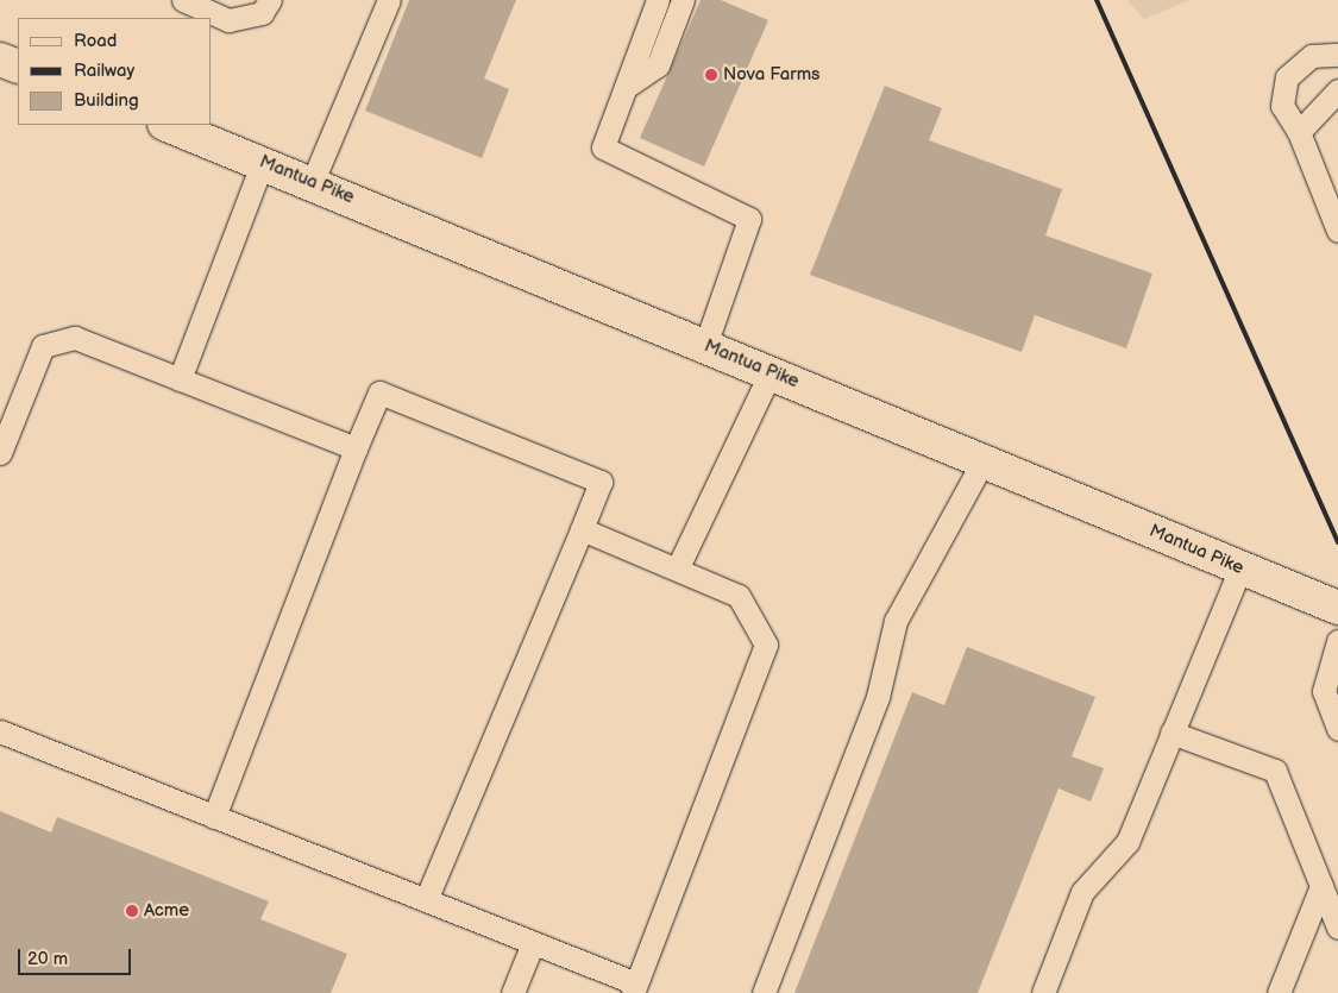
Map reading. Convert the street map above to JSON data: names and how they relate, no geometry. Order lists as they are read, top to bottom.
{
  "streets": {
    "main road": ["Mantua Pike"]
  },
  "places": ["Nova Farms", "Acme"],
  "legend": ["Road", "Railway", "Building"],
  "scale_bar": "20 m"
}
